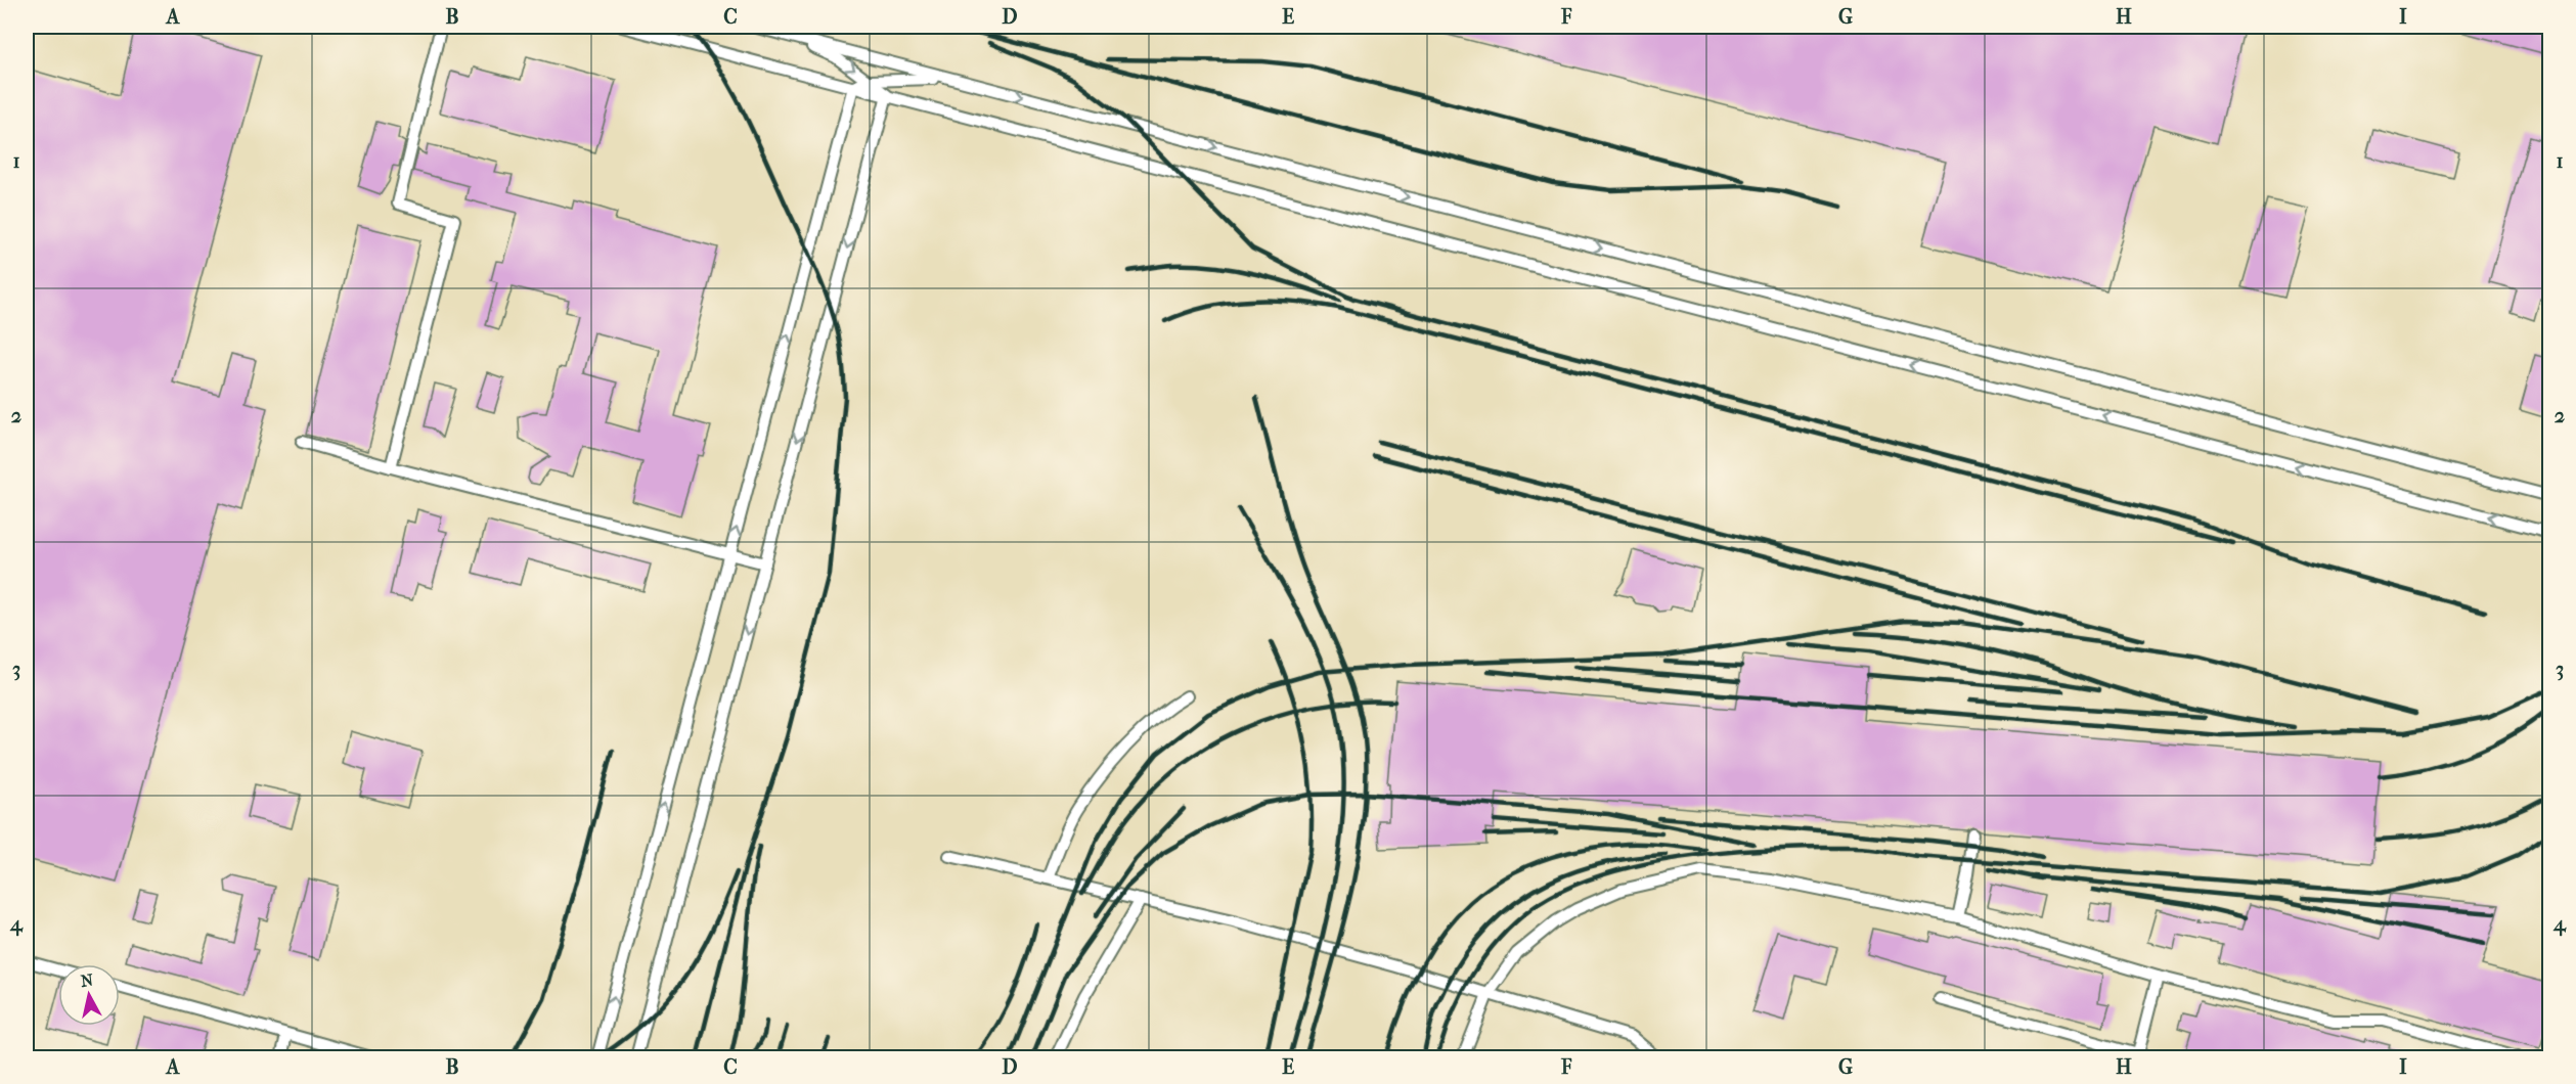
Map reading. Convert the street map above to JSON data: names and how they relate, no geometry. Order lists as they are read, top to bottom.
{
  "north": "top",
  "grid": {
    "columns": [
      "A",
      "B",
      "C",
      "D",
      "E",
      "F",
      "G",
      "H",
      "I"
    ],
    "rows": [
      "1",
      "2",
      "3",
      "4"
    ]
  }
}
